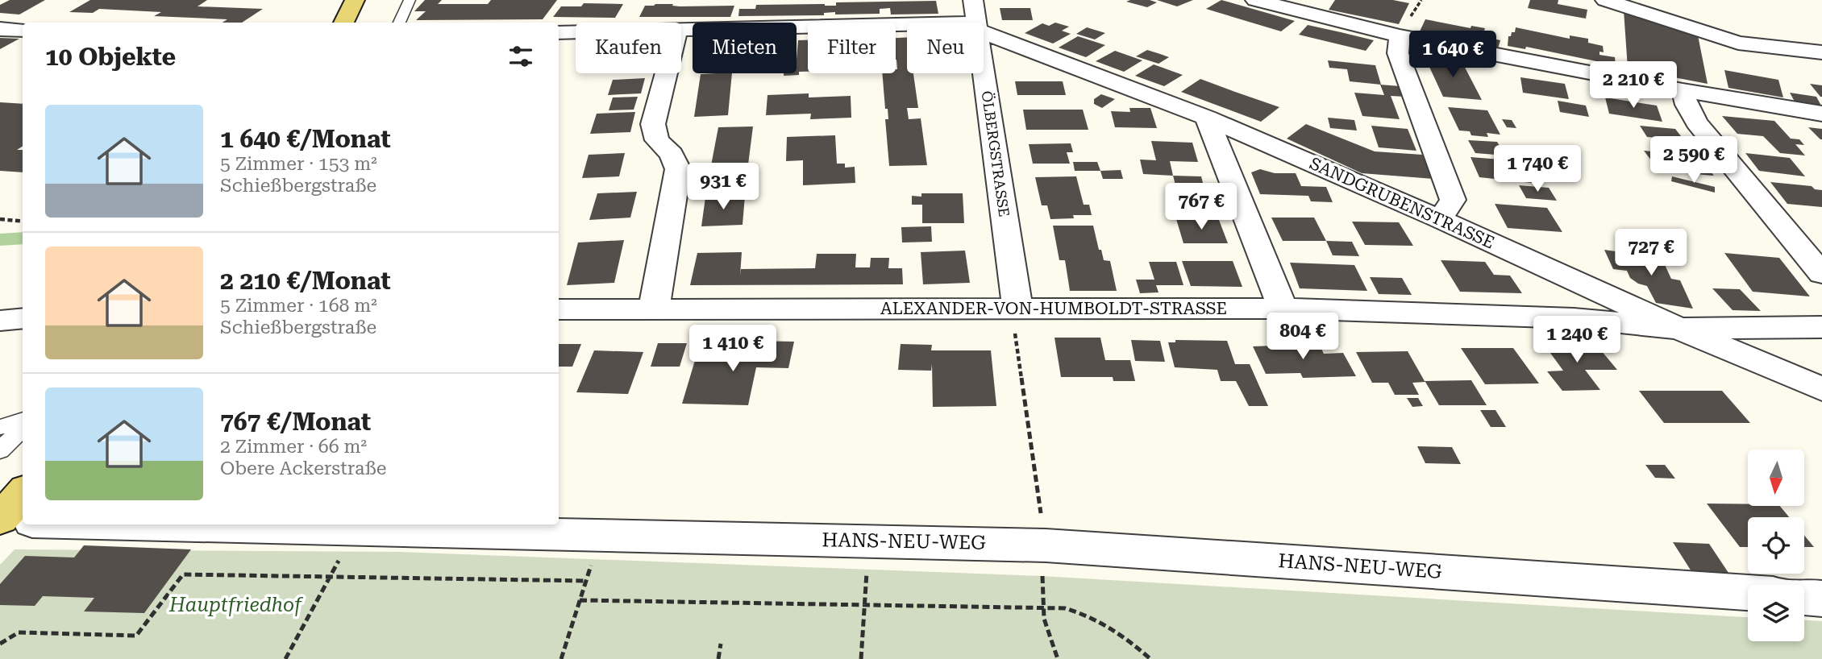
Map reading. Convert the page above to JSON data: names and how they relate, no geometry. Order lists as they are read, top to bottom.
{
  "streets": {
    "street": [
      "ÖLBERGSTRASSE",
      "SANDGRUBENSTRASSE",
      "ALEXANDER-VON-HUMBOLDT-STRASSE",
      "HANS-NEU-WEG"
    ]
  },
  "crossings": [
    ["ÖLBERGSTRASSE", "SANDGRUBENSTRASSE"],
    ["ÖLBERGSTRASSE", "ALEXANDER-VON-HUMBOLDT-STRASSE"],
    ["SANDGRUBENSTRASSE", "ALEXANDER-VON-HUMBOLDT-STRASSE"]
  ],
  "parks": ["Hauptfriedhof"],
  "north": "bottom",
  "page": {
    "chip": [
      "Kaufen",
      "Mieten",
      "Filter",
      "Neu"
    ],
    "heading": "10 Objekte",
    "price": [
      "1 640 €",
      "2 210 €",
      "2 590 €",
      "1 740 €",
      "931 €",
      "767 €",
      "727 €",
      "804 €",
      "1 240 €",
      "1 410 €"
    ],
    "list": [
      {
        "name": "1 640 €/Monat",
        "note": "5 Zimmer · 153 m² · Schießbergstraße"
      },
      {
        "name": "2 210 €/Monat",
        "note": "5 Zimmer · 168 m² · Schießbergstraße"
      },
      {
        "name": "767 €/Monat",
        "note": "2 Zimmer · 66 m² · Obere Ackerstraße"
      }
    ]
  }
}
